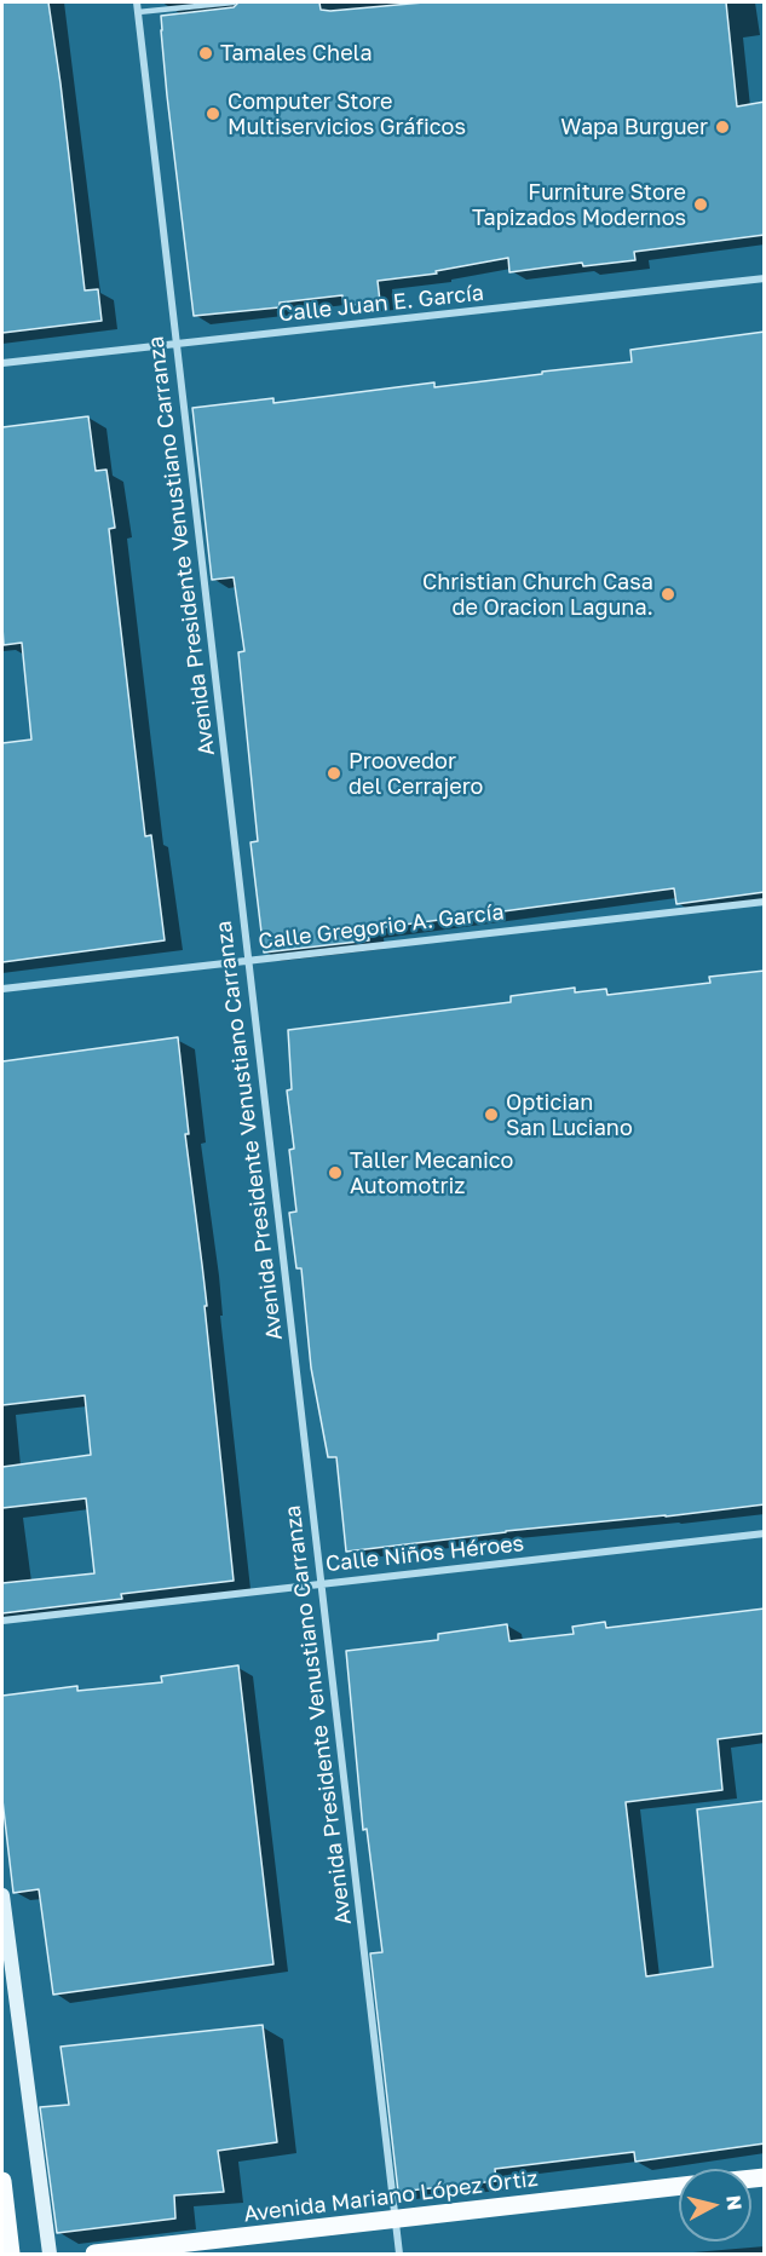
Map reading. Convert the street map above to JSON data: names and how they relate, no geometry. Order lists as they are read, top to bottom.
{
  "streets": {
    "main road": ["Avenida Mariano López Ortiz"],
    "street": [
      "Calle Juan E. García",
      "Avenida Presidente Venustiano Carranza",
      "Calle Gregorio A. García",
      "Calle Niños Héroes"
    ]
  },
  "crossings": [
    ["Calle Juan E. García", "Avenida Presidente Venustiano Carranza"],
    ["Avenida Presidente Venustiano Carranza", "Calle Gregorio A. García"],
    ["Avenida Presidente Venustiano Carranza", "Calle Niños Héroes"],
    ["Avenida Presidente Venustiano Carranza", "Avenida Mariano López Ortiz"]
  ],
  "places": [
    "Tamales Chela",
    "Computer Store Multiservicios Gráficos",
    "Wapa Burguer",
    "Furniture Store Tapizados Modernos",
    "Christian Church Casa de Oracion Laguna.",
    "Proovedor del Cerrajero",
    "Optician San Luciano",
    "Taller Mecanico Automotriz"
  ],
  "north": "right"
}
